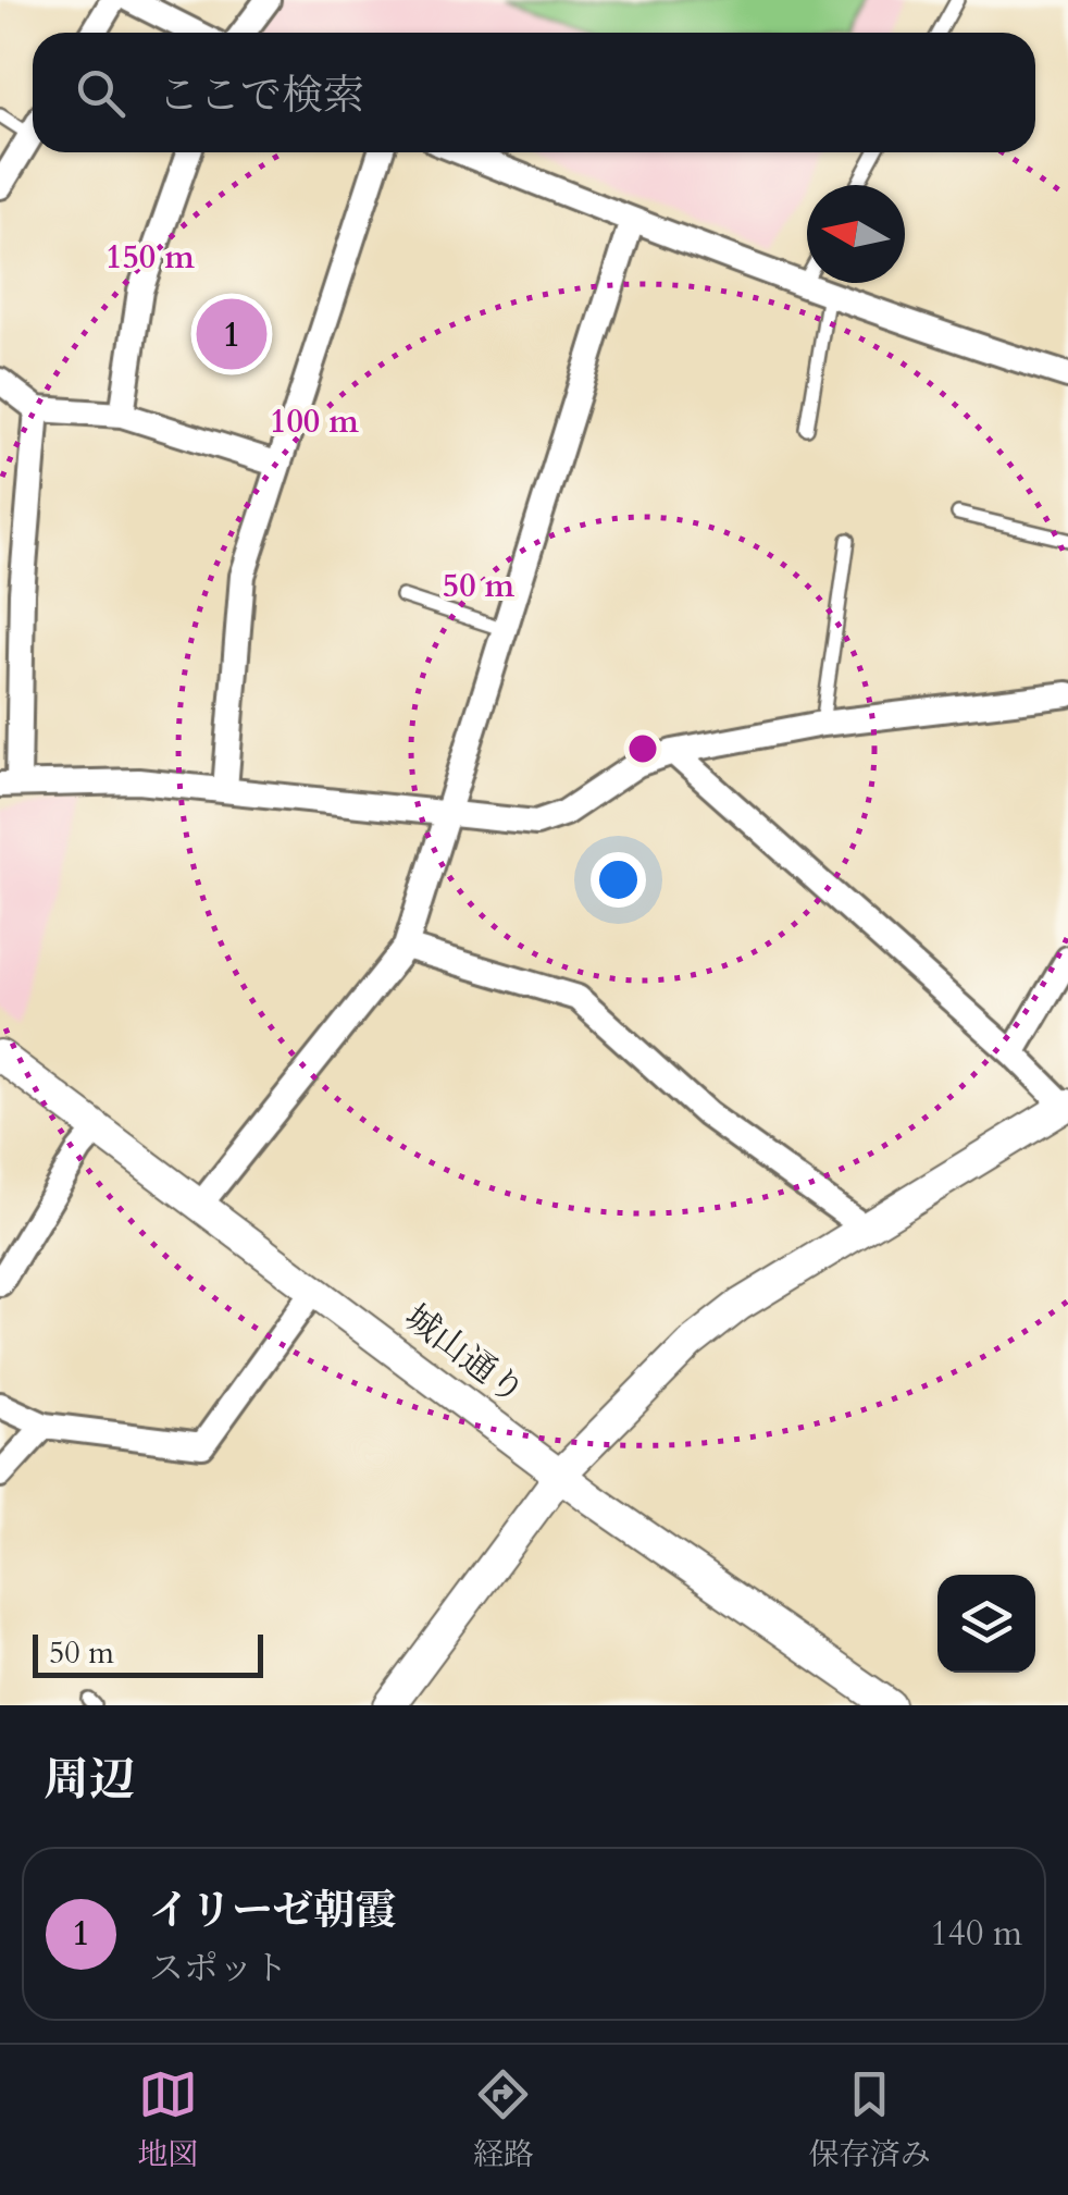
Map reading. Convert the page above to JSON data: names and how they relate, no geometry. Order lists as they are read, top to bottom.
{
  "streets": {
    "street": ["城山通り"]
  },
  "scale_bar": "50 m",
  "north": "left",
  "page": {
    "search": "ここで検索",
    "pins": "1",
    "scale": "50 m",
    "heading": "周辺",
    "list": [
      {
        "mark": "1",
        "name": "イリーゼ朝霞",
        "note": "スポット",
        "value": "140 m"
      }
    ],
    "nav": ["地図", "経路", "保存済み"]
  },
  "rings": ["150 m", "100 m", "50 m"]
}
